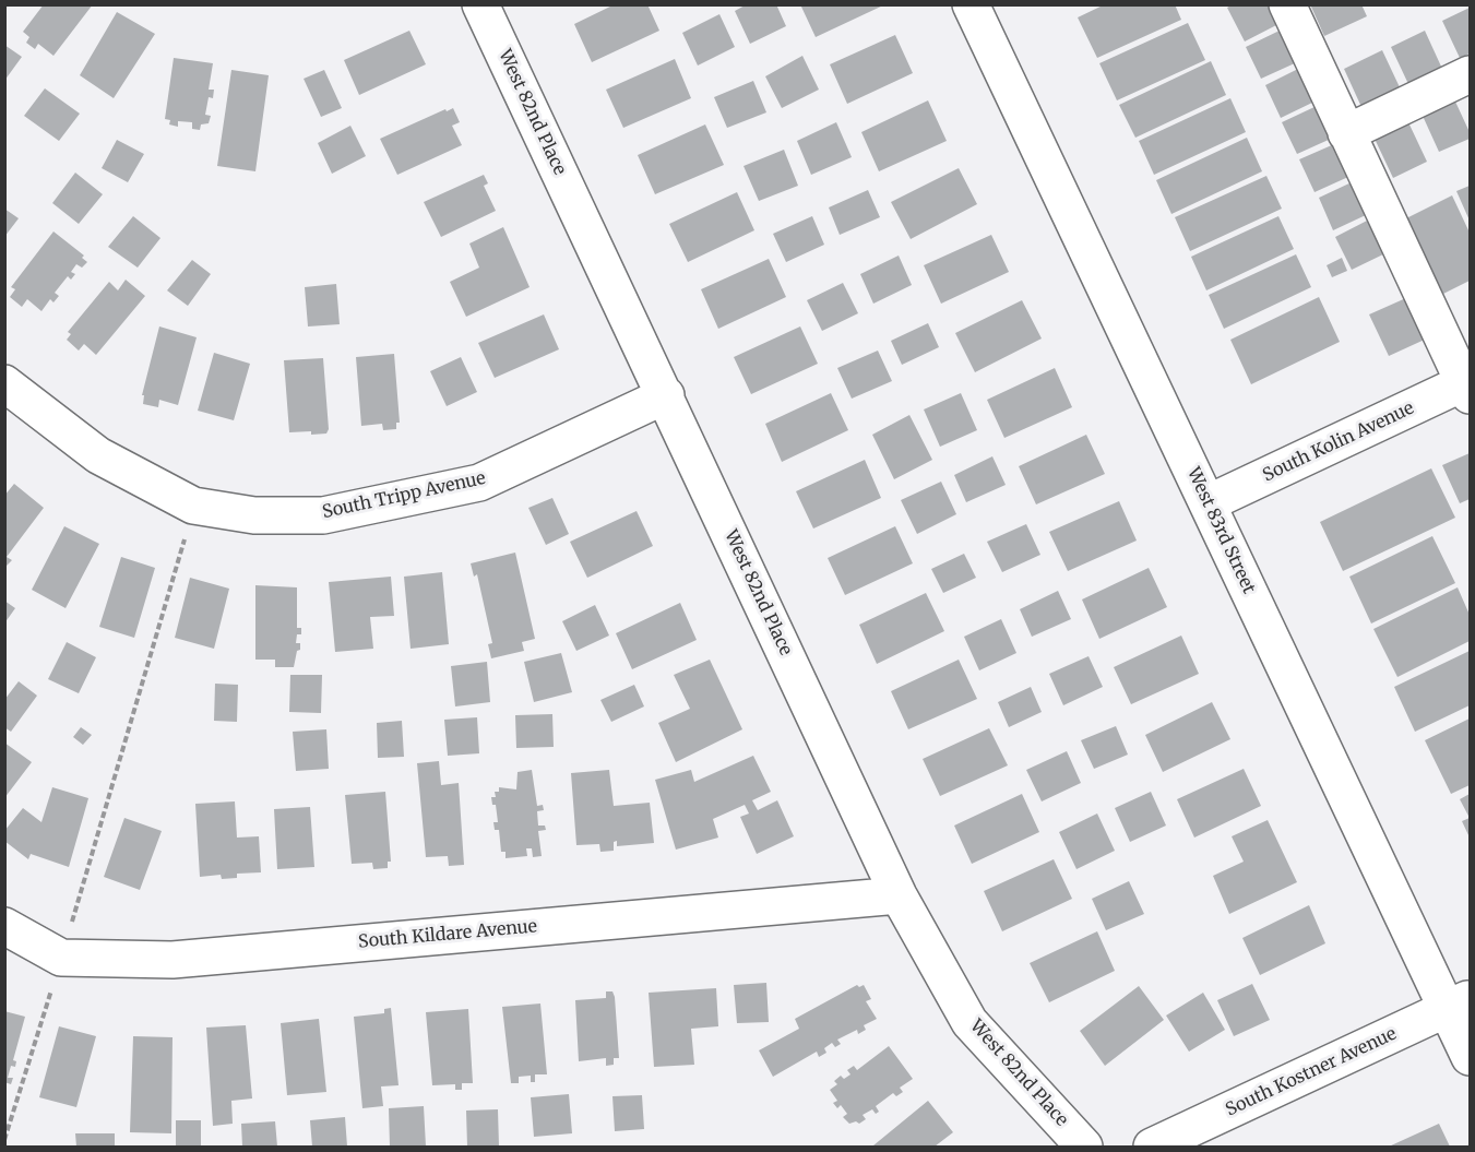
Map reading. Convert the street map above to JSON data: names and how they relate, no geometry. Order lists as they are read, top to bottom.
{
  "streets": {
    "street": [
      "West 82nd Place",
      "South Kolin Avenue",
      "South Tripp Avenue",
      "West 83rd Street",
      "South Kildare Avenue",
      "South Kostner Avenue"
    ]
  },
  "crossings": [
    ["West 82nd Place", "South Tripp Avenue"],
    ["West 82nd Place", "South Kildare Avenue"],
    ["South Kolin Avenue", "West 83rd Street"],
    ["West 83rd Street", "South Kostner Avenue"]
  ]
}
